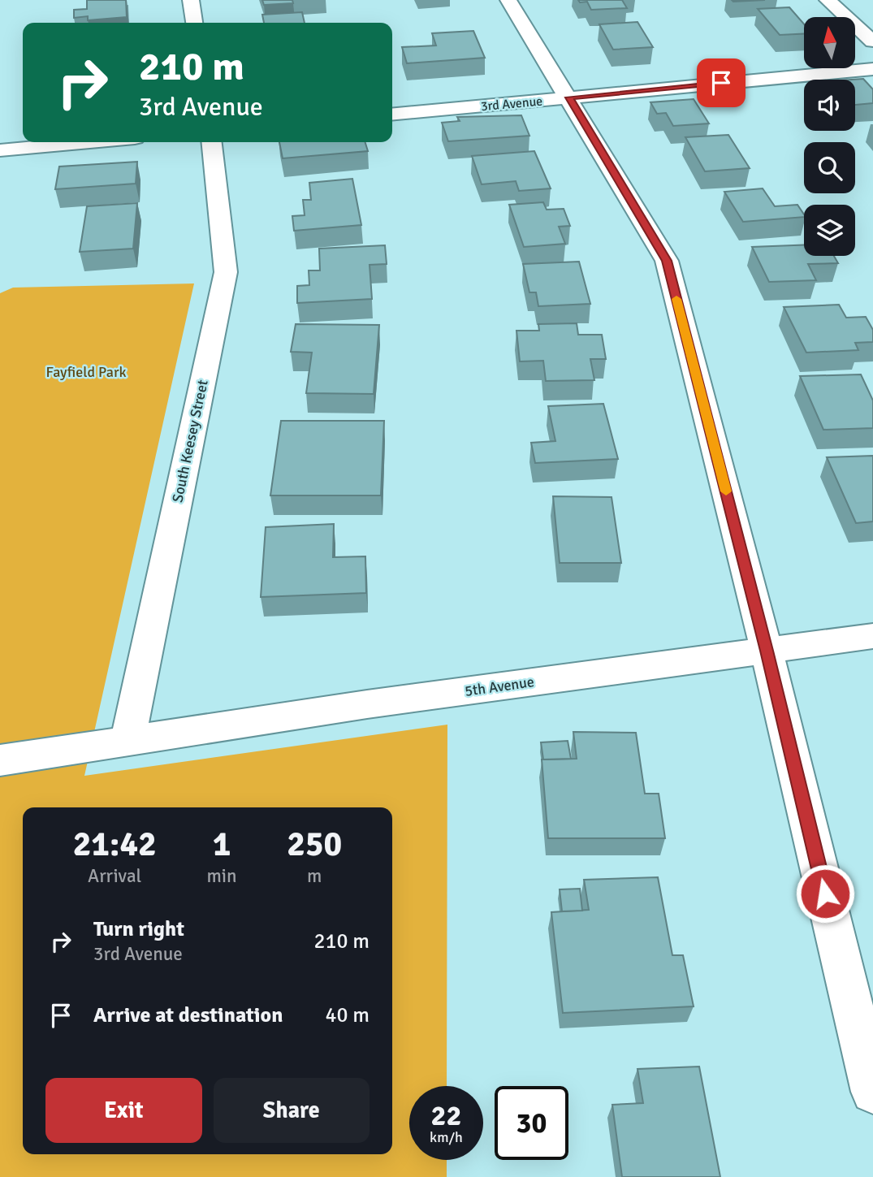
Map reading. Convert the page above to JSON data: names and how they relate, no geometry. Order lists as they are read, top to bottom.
{
  "streets": {
    "street": ["3rd Avenue", "South Keesey Street", "5th Avenue"]
  },
  "crossings": [
    ["South Keesey Street", "5th Avenue"]
  ],
  "parks": ["Fayfield Park"],
  "north": "top",
  "page": {
    "turn": ["210 m", "3rd Avenue"],
    "eta": [
      "21:42",
      "Arrival",
      "1",
      "min",
      "250",
      "m"
    ],
    "list": [
      {
        "name": "Turn right",
        "note": "3rd Avenue",
        "value": "210 m"
      },
      {
        "name": "Arrive at destination",
        "value": "40 m"
      }
    ],
    "buttons": ["Exit", "Share"],
    "speed": "22 km/h",
    "limit": "30"
  }
}
